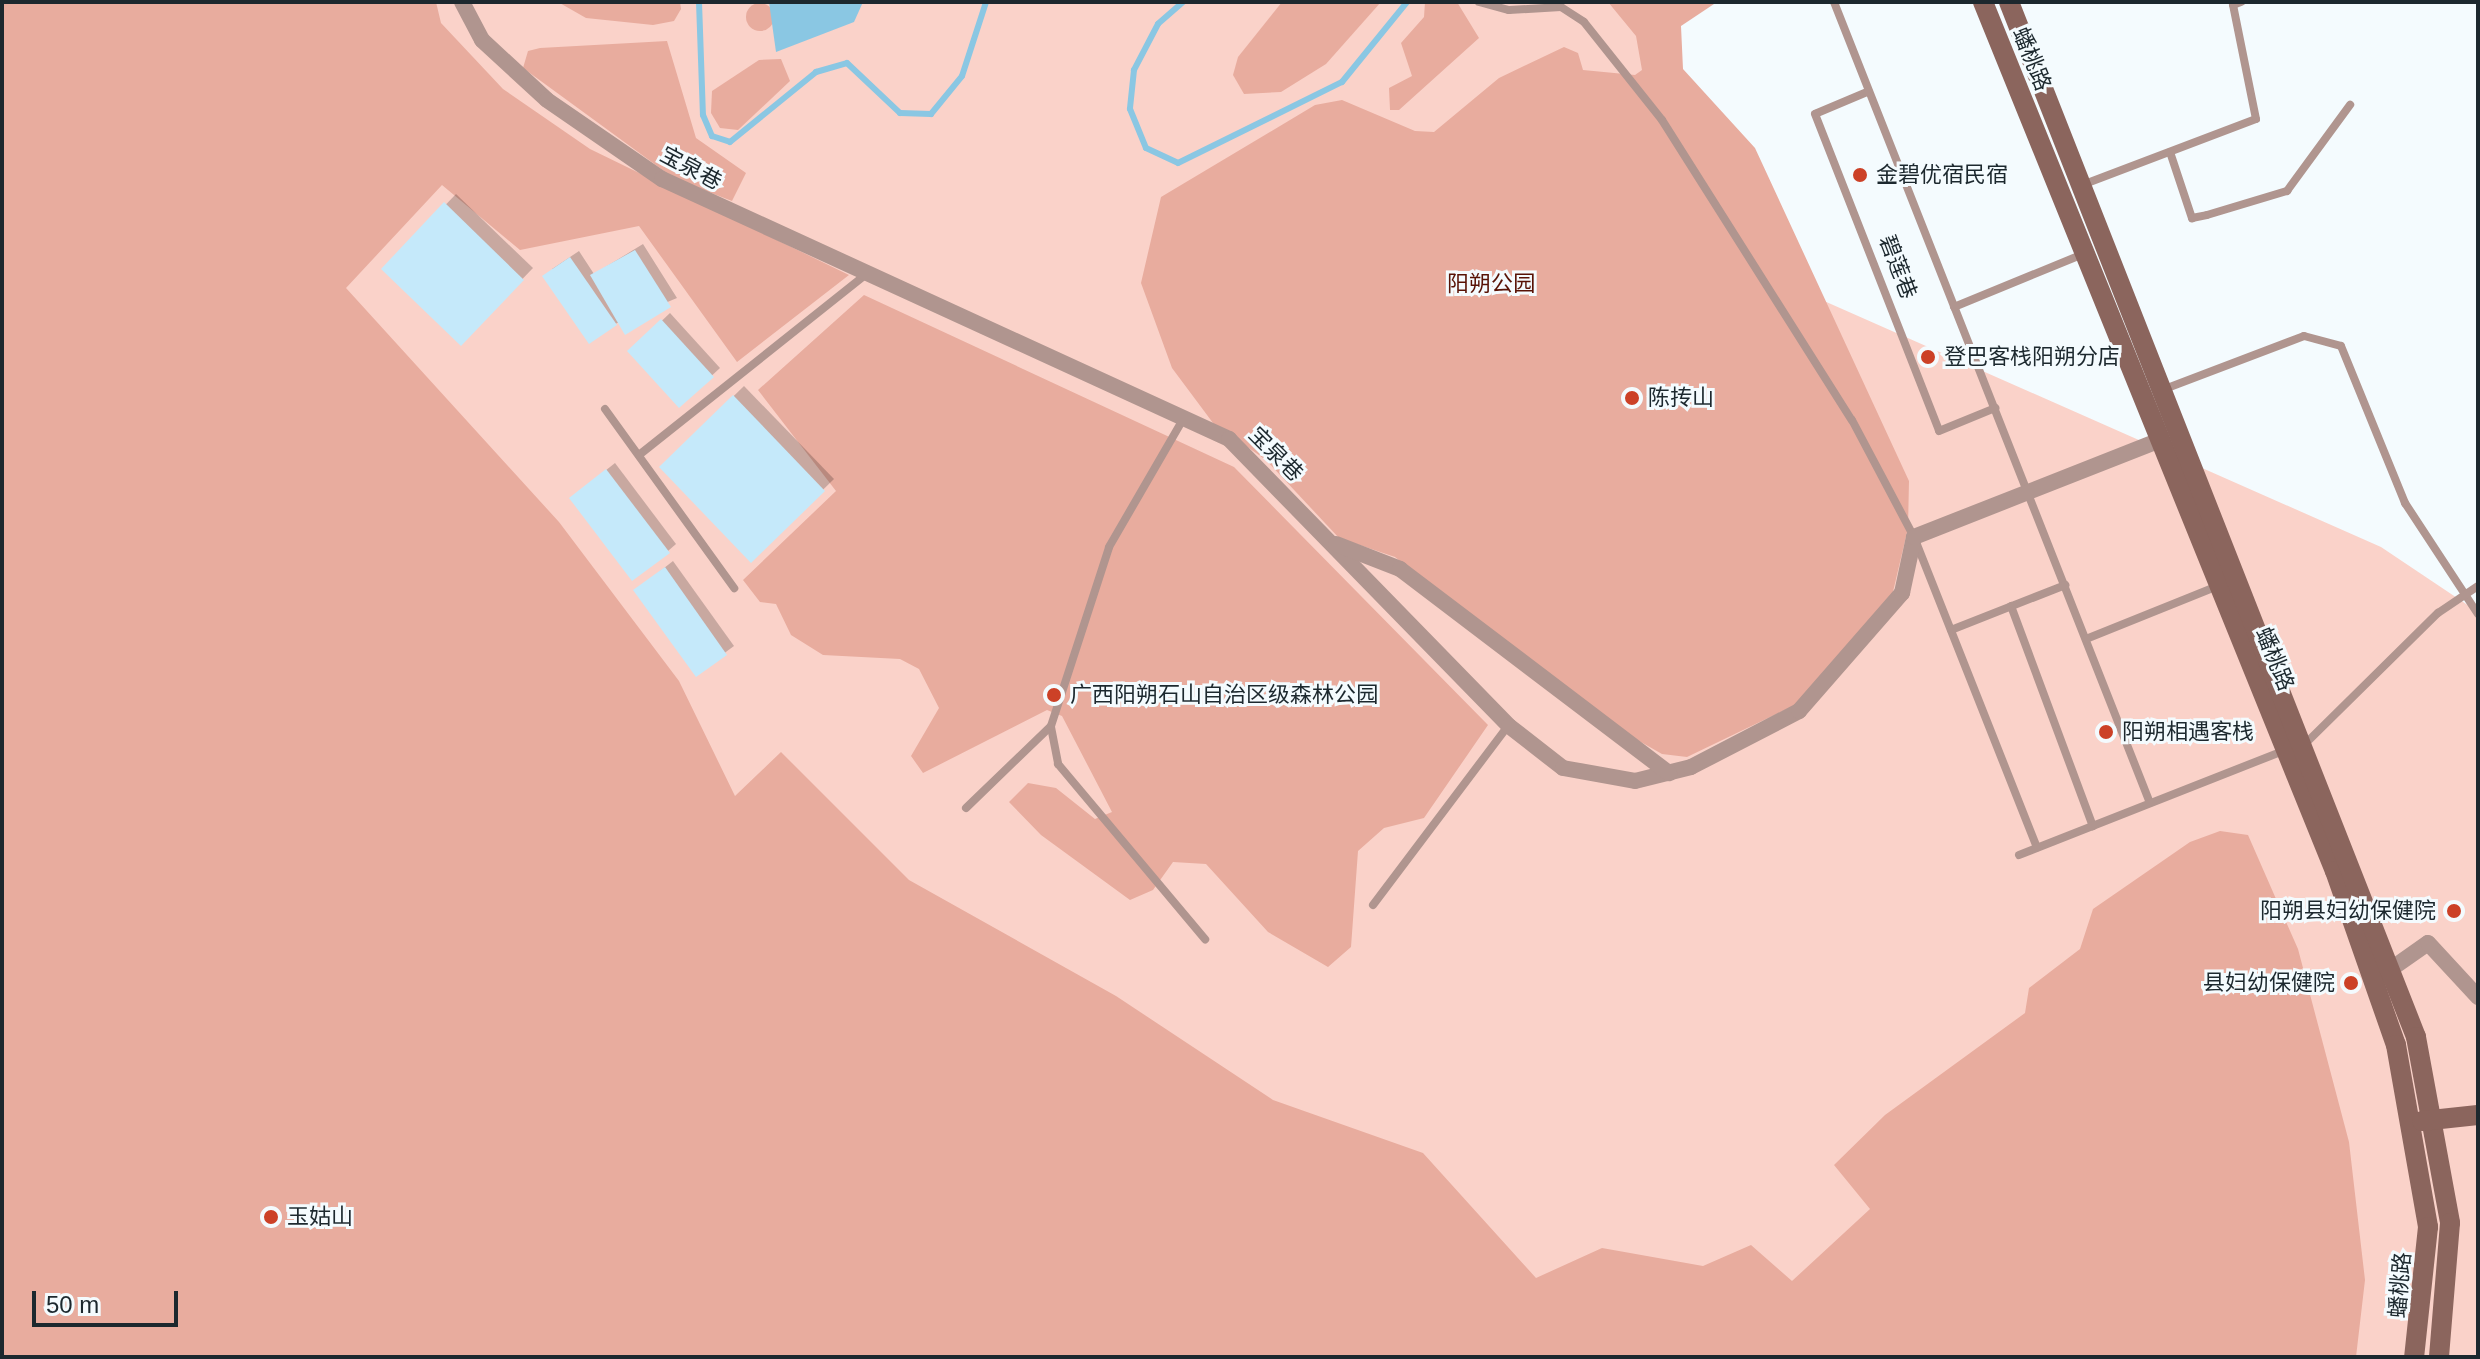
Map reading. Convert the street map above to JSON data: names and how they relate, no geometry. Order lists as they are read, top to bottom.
{
  "streets": {
    "main road": ["蟠桃路"],
    "street": ["宝泉巷"],
    "lane": ["碧莲巷"]
  },
  "parks": ["阳朔公园"],
  "places": [
    "金碧优宿民宿",
    "登巴客栈阳朔分店",
    "陈抟山",
    "广西阳朔石山自治区级森林公园",
    "阳朔相遇客栈",
    "阳朔县妇幼保健院",
    "县妇幼保健院",
    "玉姑山"
  ],
  "scale_bar": "50 m"
}
